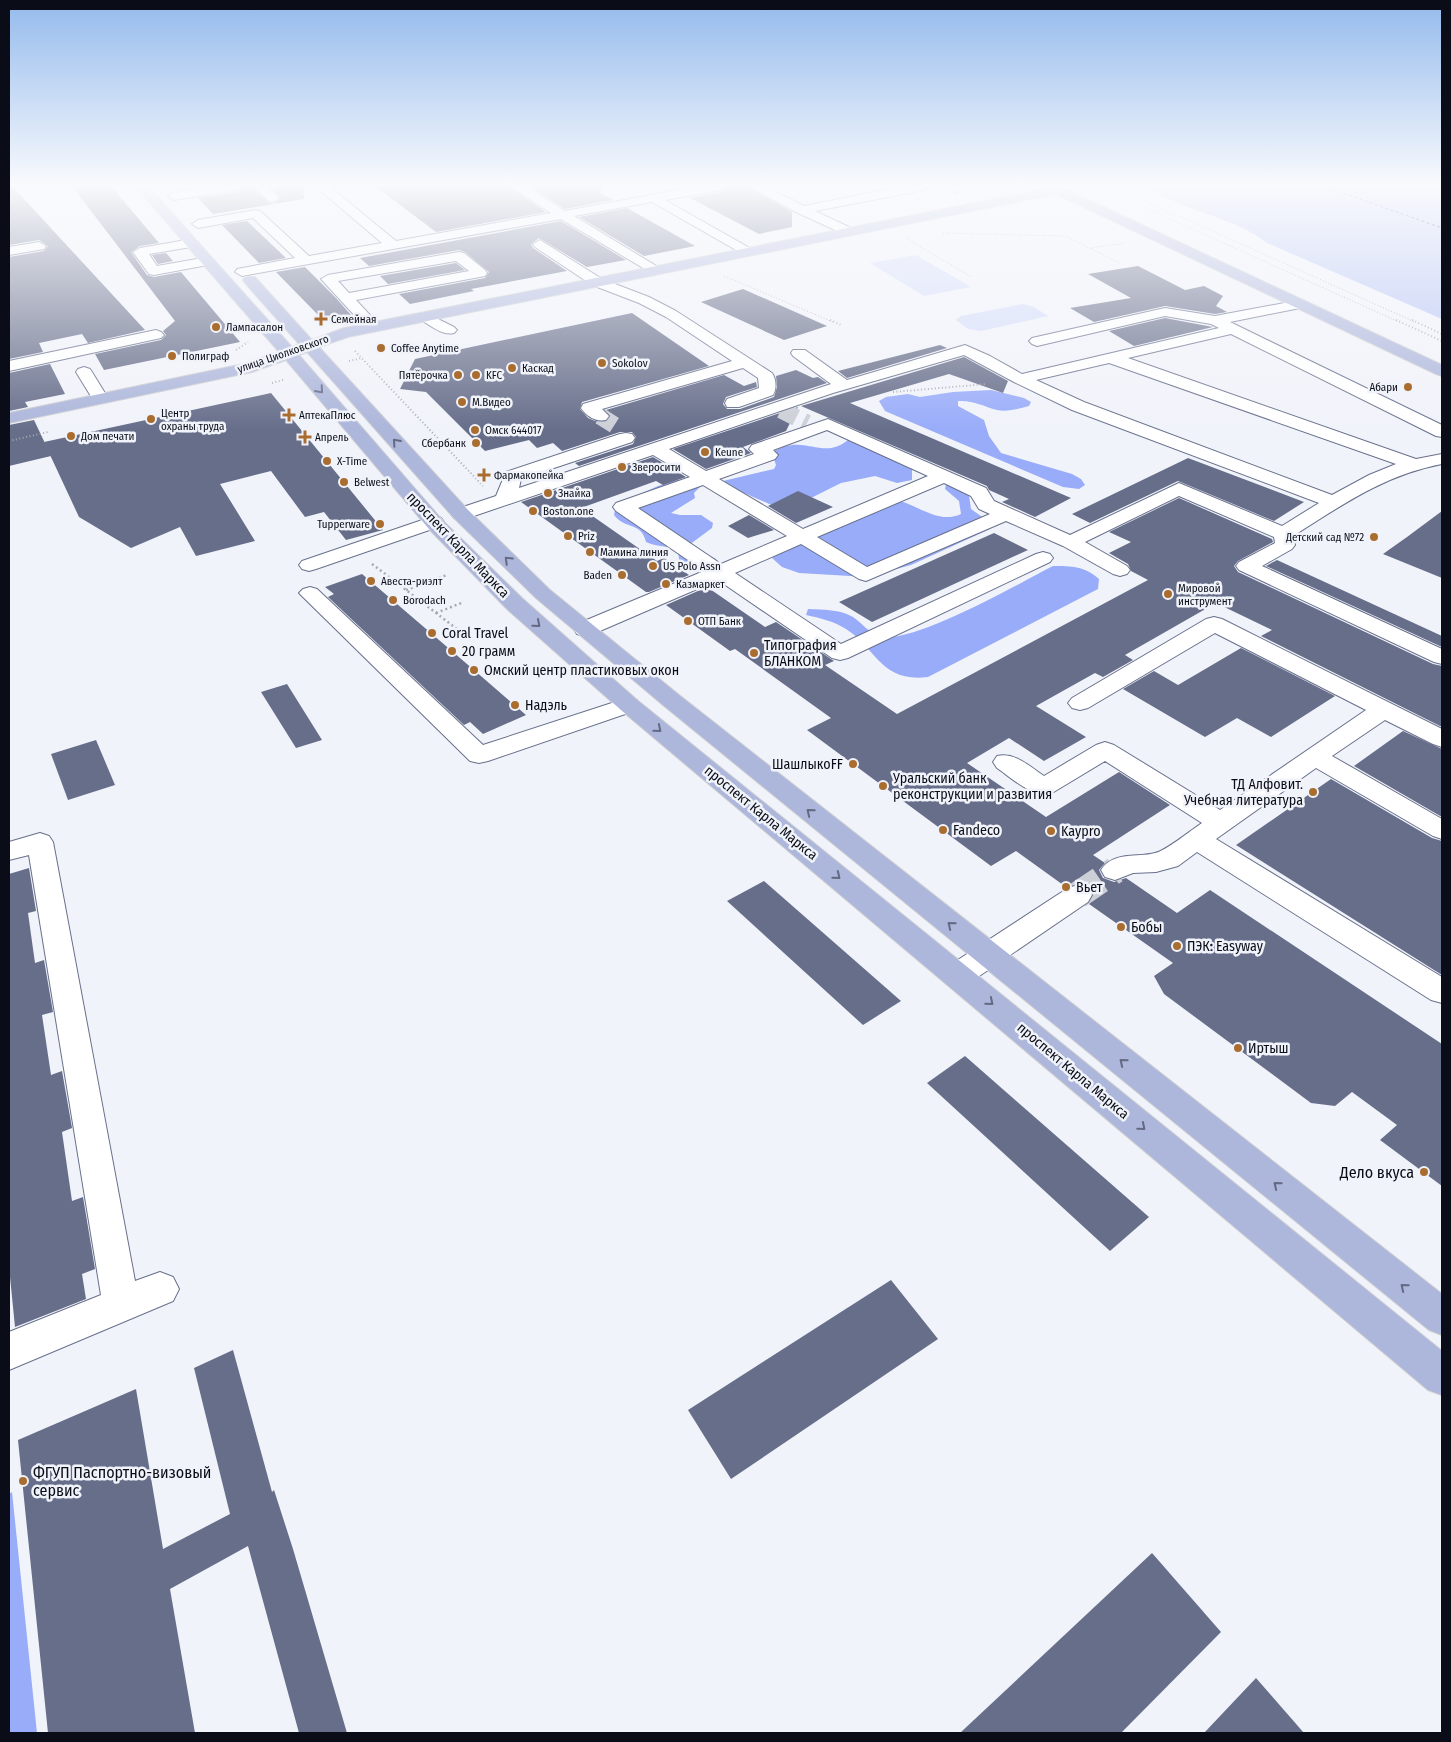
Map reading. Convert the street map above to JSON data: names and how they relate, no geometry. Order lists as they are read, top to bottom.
{
  "streets": {
    "main road": ["улица Циолковского", "проспект Карла Маркса"]
  },
  "crossings": [
    ["улица Циолковского", "проспект Карла Маркса"]
  ],
  "places": {
    "health": [
      "Семейная",
      "АптекаПлюс",
      "Апрель",
      "Фармакопейка"
    ],
    "other": [
      "Лампасалон",
      "Coffee Anytime",
      "Полиграф",
      "Sokolov",
      "Каскад",
      "Пятёрочка",
      "KFC",
      "Абари",
      "М.Видео",
      "Центр охраны труда",
      "Омск 644017",
      "Дом печати",
      "Сбербанк",
      "Keune",
      "X-Time",
      "Зверосити",
      "Belwest",
      "Знайка",
      "Boston.one",
      "Tupperware",
      "Priz",
      "Детский сад №72",
      "Мамина линия",
      "US Polo Assn",
      "Baden",
      "Авеста-риэлт",
      "Казмаркет",
      "Мировой инструмент",
      "Borodach",
      "ОТП Банк",
      "Coral Travel",
      "20 грамм",
      "Типография БЛАНКОМ",
      "Омский центр пластиковых окон",
      "Надэль",
      "ШашлыкoFF",
      "Уральский банк реконструкции и развития",
      "ТД Алфовит. Учебная литература",
      "Fandeco",
      "Kaypro",
      "Вьет",
      "Бобы",
      "ПЭК: Easyway",
      "Иртыш",
      "Дело вкуса",
      "ФГУП Паспортно-визовый сервис"
    ]
  }
}
